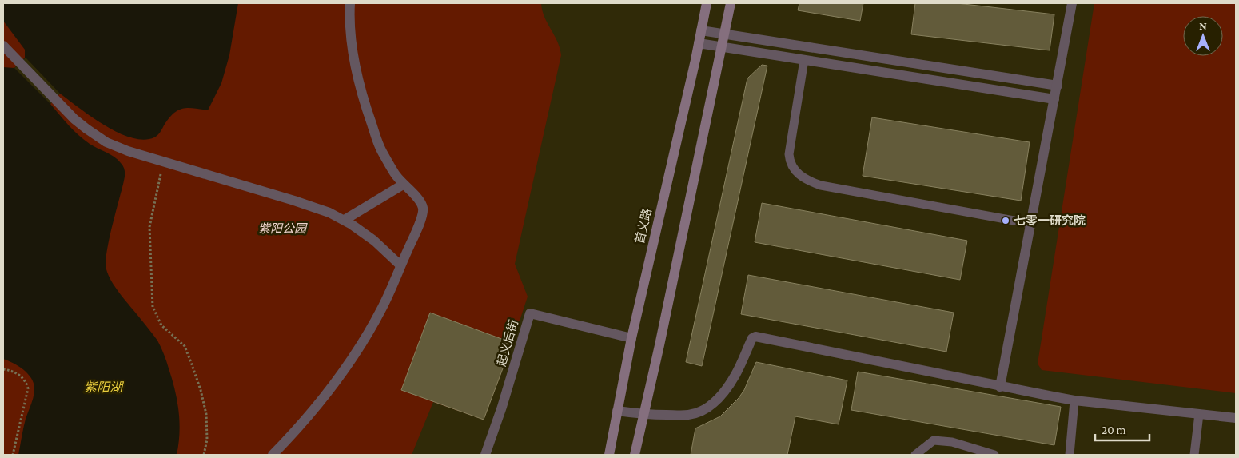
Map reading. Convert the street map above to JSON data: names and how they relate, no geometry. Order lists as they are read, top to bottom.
{
  "streets": {
    "main road": ["首义路"],
    "street": ["起义后街"]
  },
  "crossings": [
    ["首义路", "起义后街"]
  ],
  "water": ["紫阳湖"],
  "parks": ["紫阳公园"],
  "places": ["七零一研究院"],
  "scale_bar": "20 m",
  "north": "top"
}
